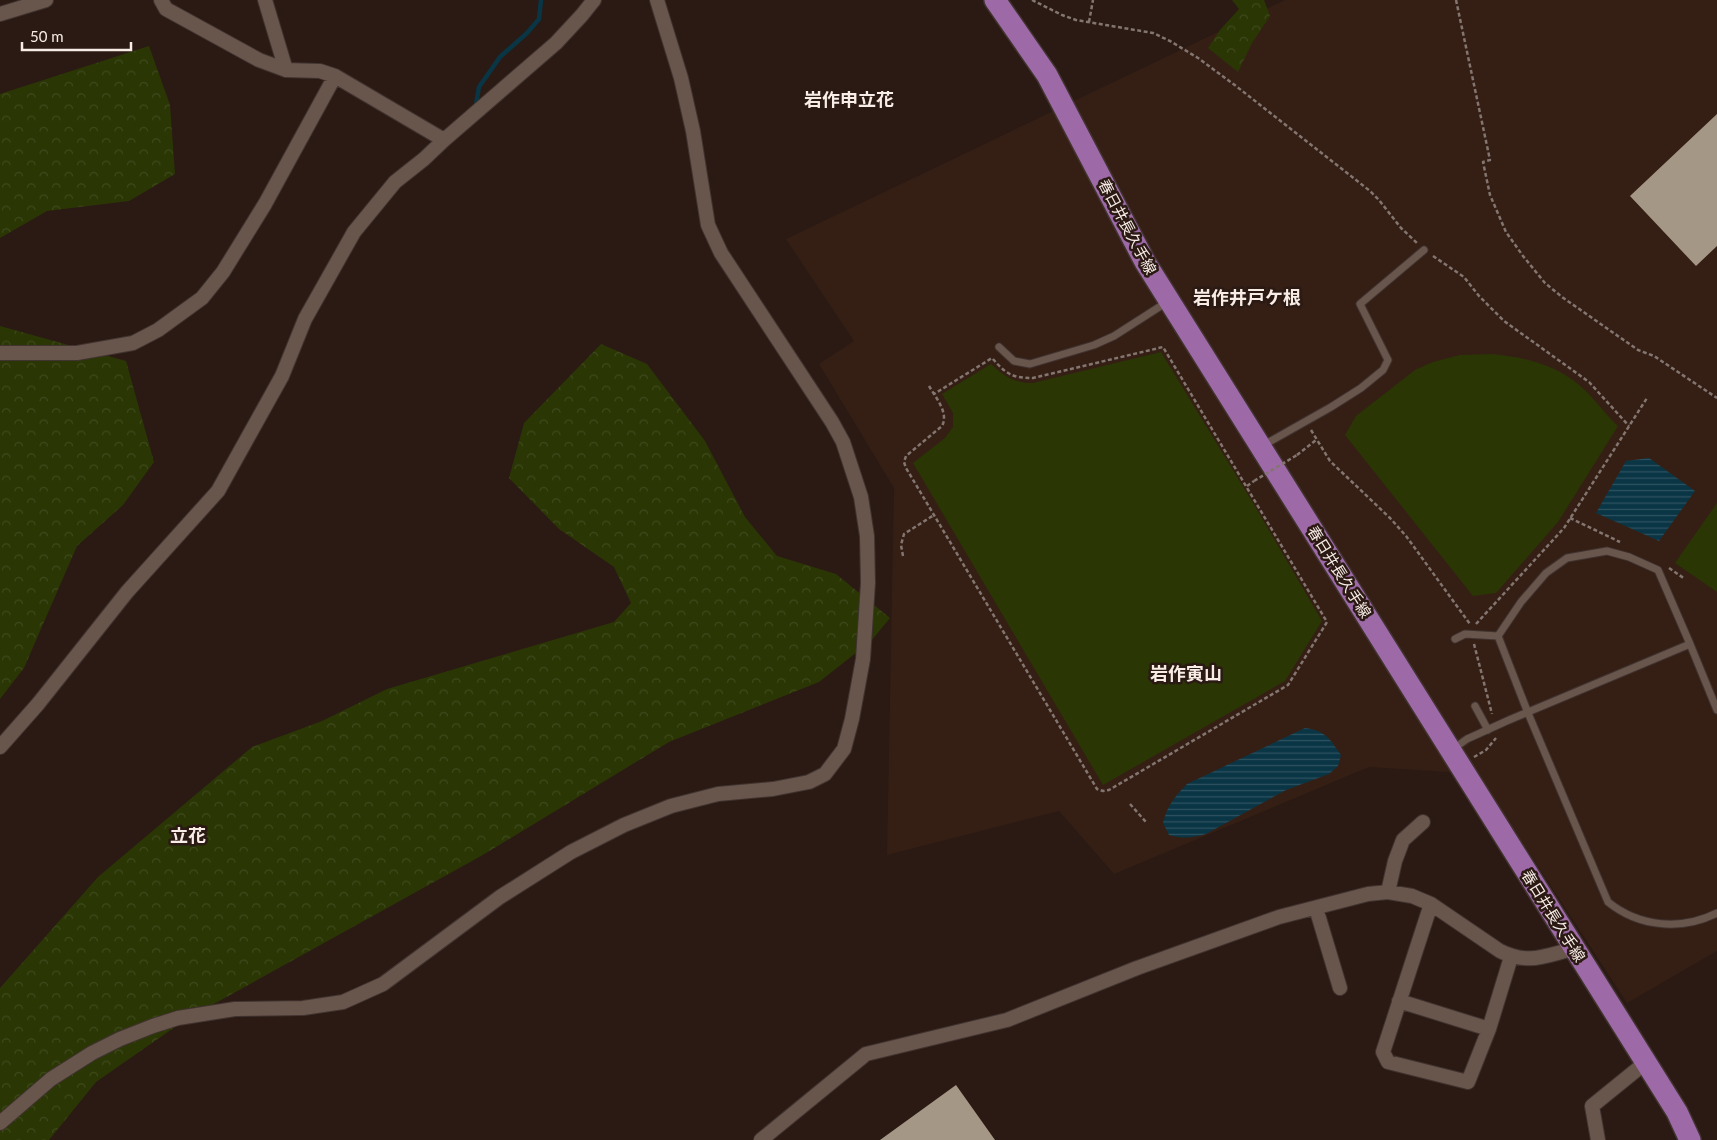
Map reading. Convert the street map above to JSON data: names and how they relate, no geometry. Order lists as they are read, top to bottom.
{
  "streets": {
    "main road": ["春日井長久手線"]
  },
  "districts": [
    "岩作申立花",
    "岩作井戸ケ根",
    "岩作寅山",
    "立花"
  ],
  "scale_bar": "50 m"
}
